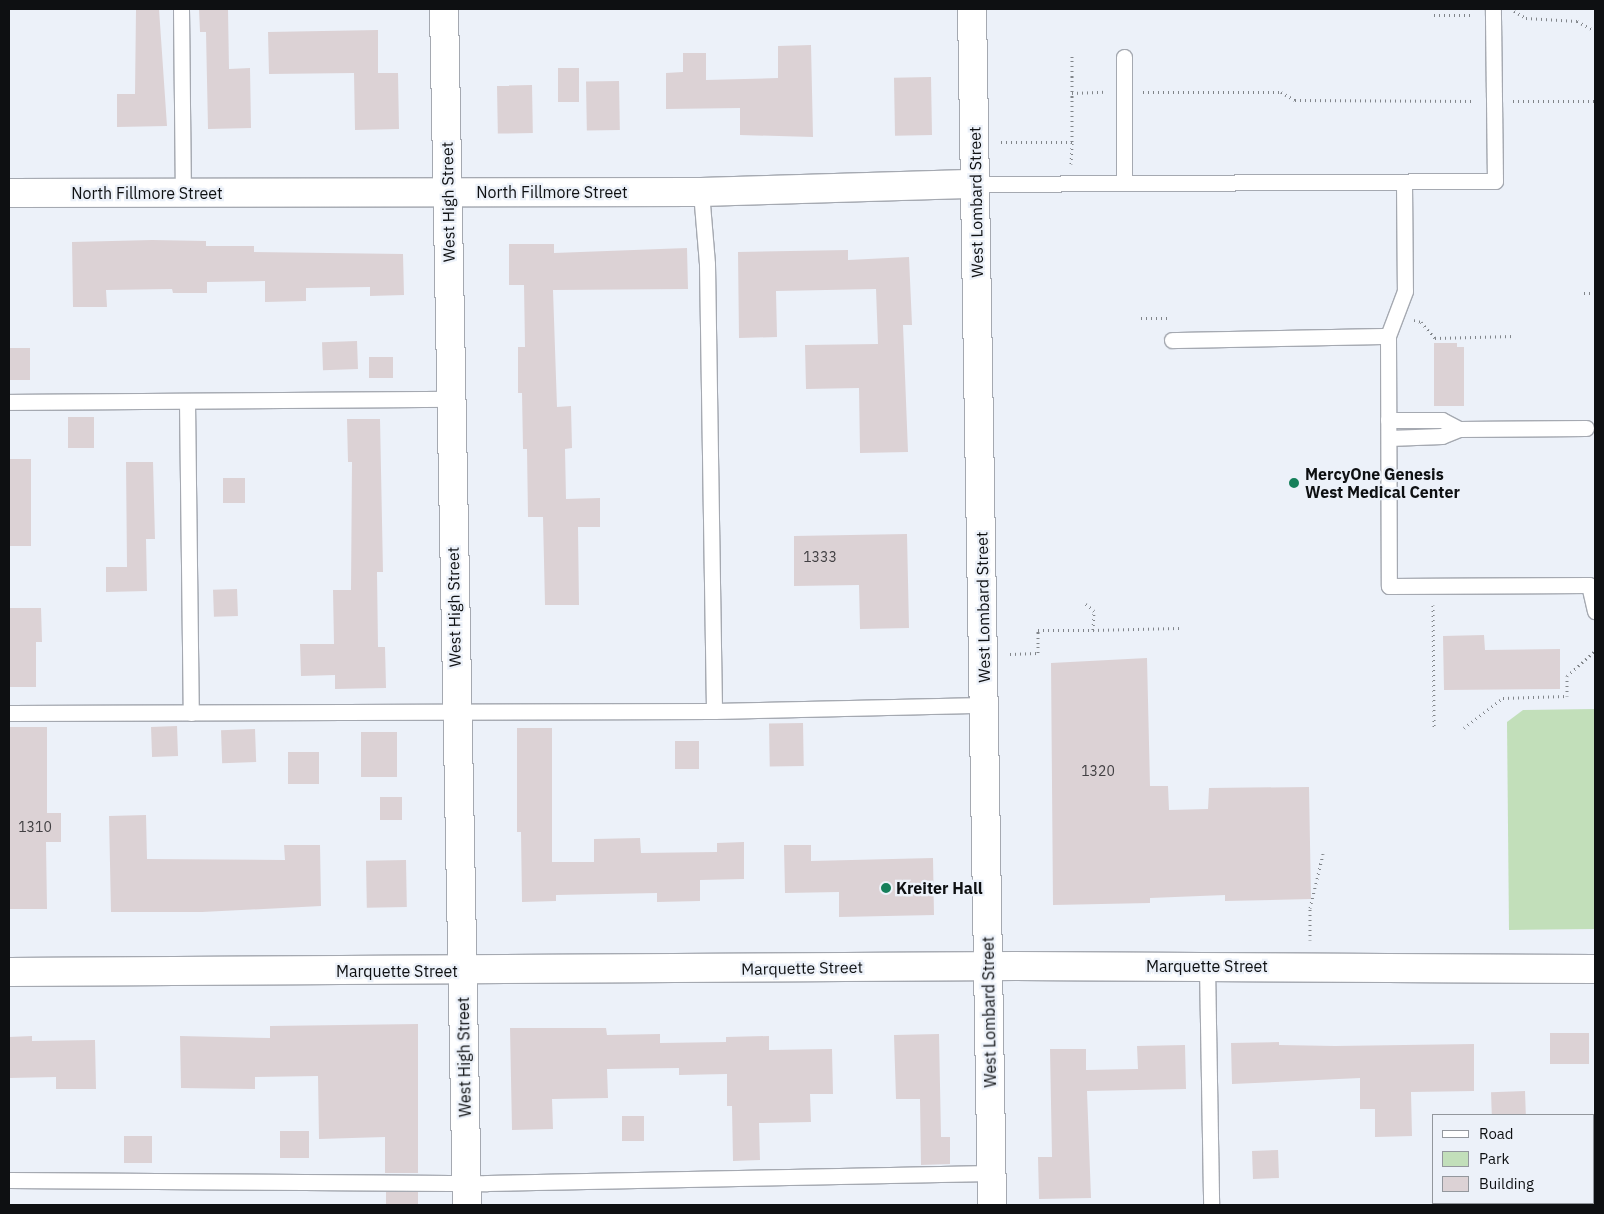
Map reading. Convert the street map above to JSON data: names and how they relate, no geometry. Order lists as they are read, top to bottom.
{
  "streets": {
    "street": [
      "North Fillmore Street",
      "West High Street",
      "West Lombard Street",
      "Marquette Street"
    ]
  },
  "crossings": [
    ["North Fillmore Street", "West High Street"],
    ["North Fillmore Street", "West Lombard Street"],
    ["West High Street", "Marquette Street"],
    ["West Lombard Street", "Marquette Street"]
  ],
  "places": ["MercyOne Genesis West Medical Center", "Kreiter Hall"],
  "house_numbers": ["1333", "1320", "1310"],
  "legend": ["Road", "Park", "Building"]
}
